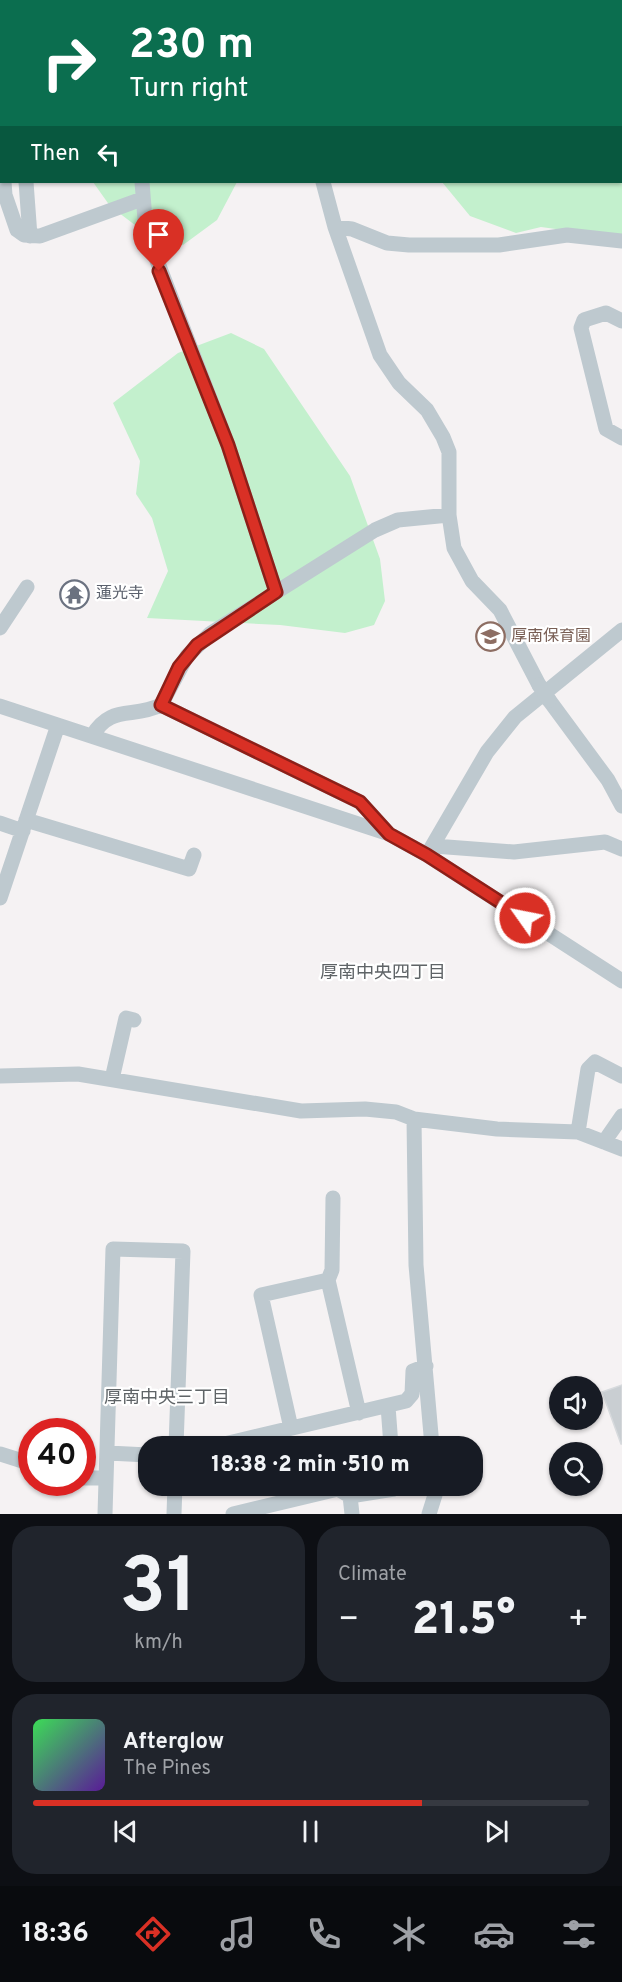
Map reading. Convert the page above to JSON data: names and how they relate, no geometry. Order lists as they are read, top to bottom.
{
  "districts": ["厚南中央四丁目", "厚南中央三丁目"],
  "places": {
    "temple": ["蓮光寺"],
    "school or university": ["厚南保育園"]
  },
  "page": {
    "turn": ["230 m", "Turn right"],
    "then": "Then",
    "limit": "40",
    "trip": "18:38 · 2 min · 510 m",
    "tile": [
      ["31", "km/h"],
      "Climate"
    ],
    "heat": ["−", "21.5°", "+"],
    "song": ["Afterglow", "The Pines"],
    "tabs": "18:36"
  }
}
